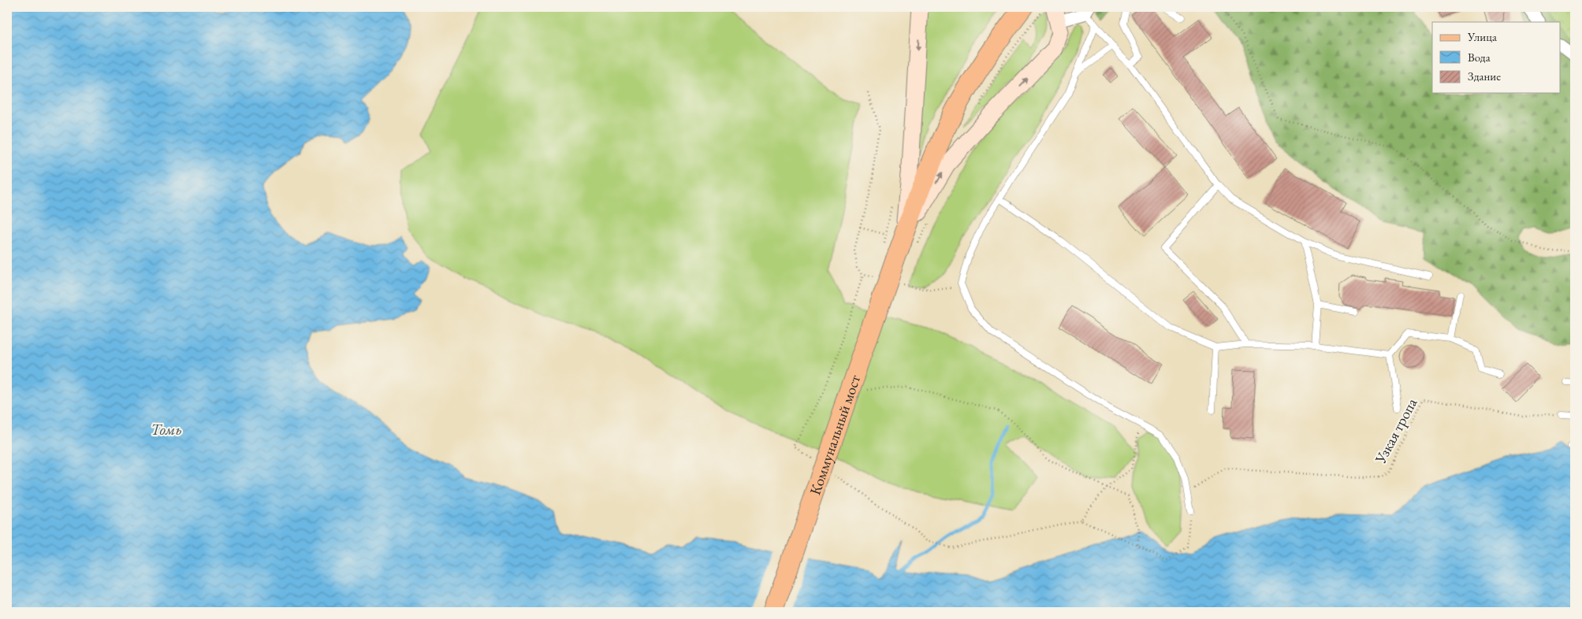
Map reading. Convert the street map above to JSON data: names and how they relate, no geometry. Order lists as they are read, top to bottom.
{
  "streets": {
    "main road": ["Коммунальный мост"],
    "path": ["Узкая тропа"]
  },
  "water": ["Томь"],
  "legend": ["Улица", "Вода", "Здание"]
}
